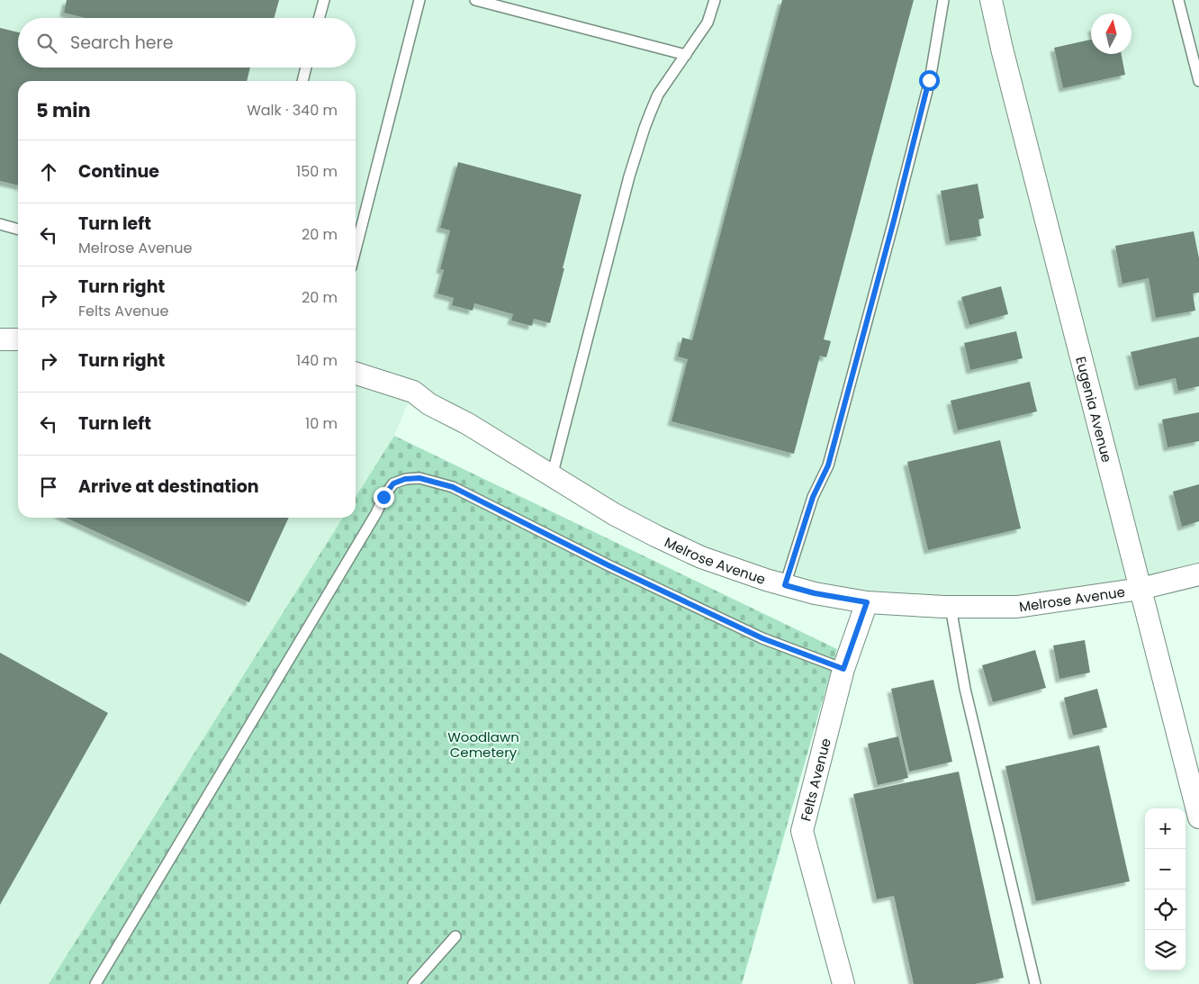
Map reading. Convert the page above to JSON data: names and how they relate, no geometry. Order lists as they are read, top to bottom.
{
  "streets": {
    "street": ["Eugenia Avenue", "Melrose Avenue", "Felts Avenue"]
  },
  "crossings": [
    ["Eugenia Avenue", "Melrose Avenue"],
    ["Melrose Avenue", "Felts Avenue"]
  ],
  "parks": ["Woodlawn Cemetery"],
  "north": "top",
  "page": {
    "search": "Search here",
    "heading": ["5 min", "Walk · 340 m"],
    "list": [
      ["Continue", "150 m"],
      ["Turn left", "Melrose Avenue", "20 m"],
      ["Turn right", "Felts Avenue", "20 m"],
      ["Turn right", "140 m"],
      ["Turn left", "10 m"],
      "Arrive at destination"
    ],
    "map_buttons": ["+", "−"]
  }
}
